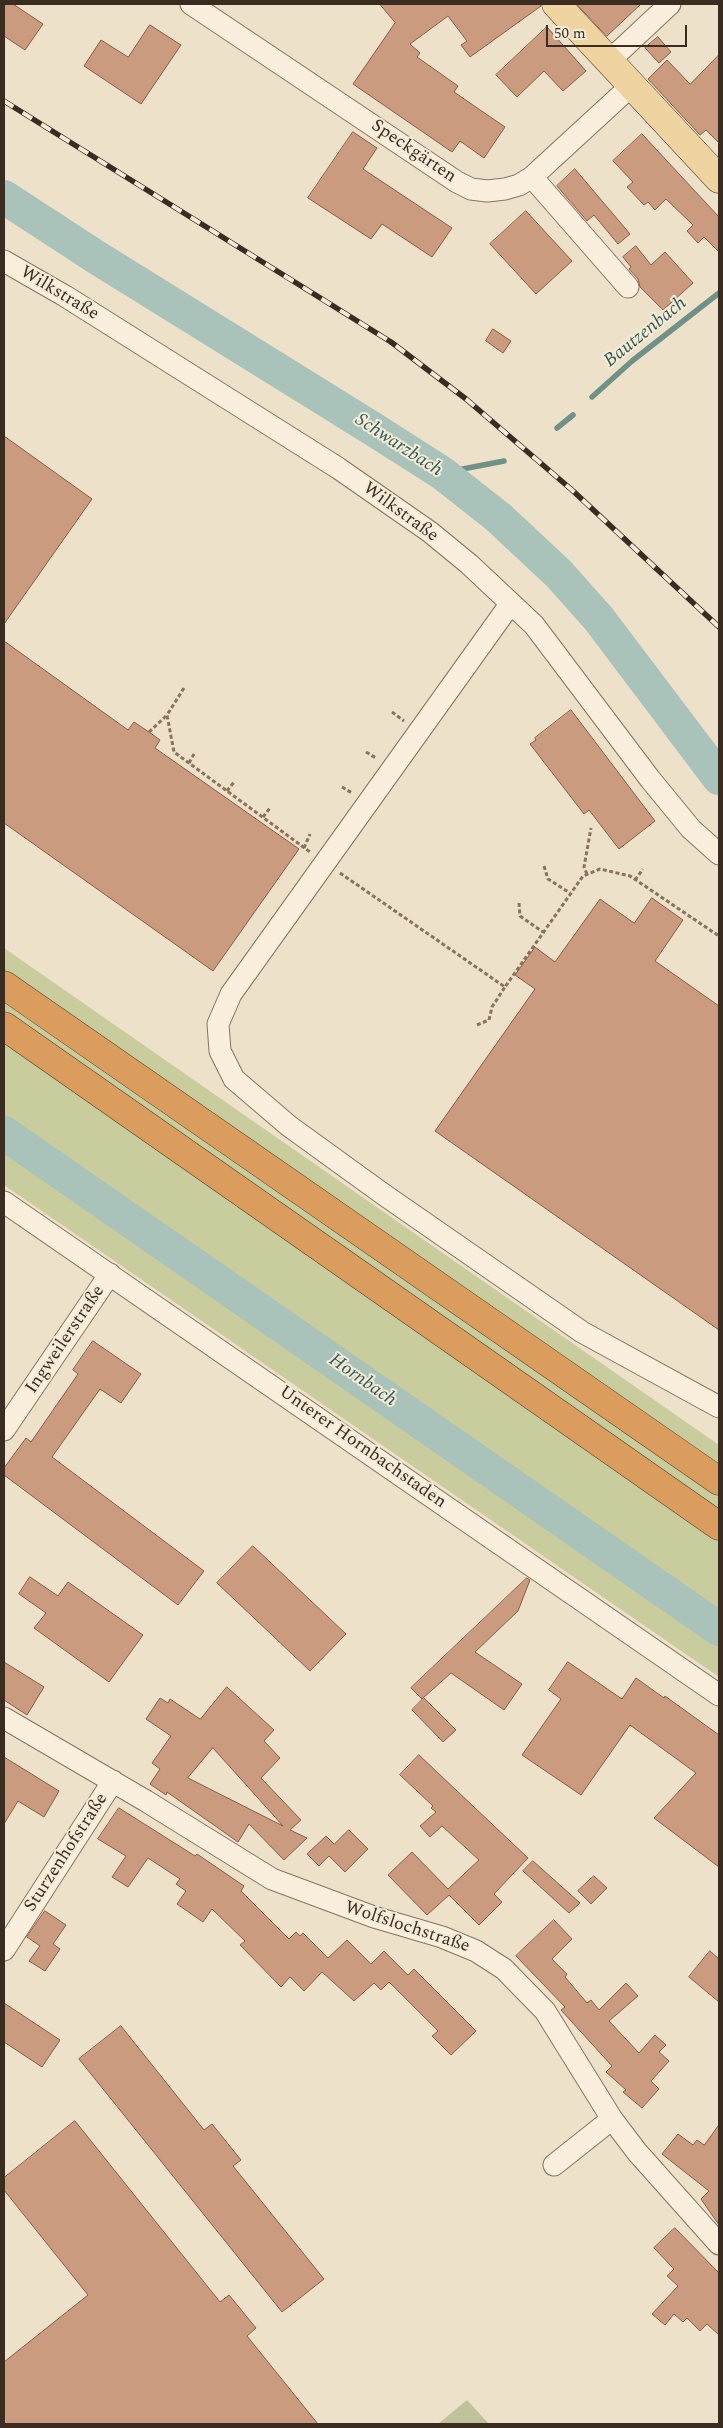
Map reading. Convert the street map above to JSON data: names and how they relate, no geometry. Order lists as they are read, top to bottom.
{
  "streets": {
    "street": [
      "Speckgärten",
      "Wilkstraße",
      "Ingweilerstraße",
      "Unterer Hornbachstaden",
      "Sturzenhofstraße",
      "Wolfslochstraße"
    ]
  },
  "crossings": [
    ["Ingweilerstraße", "Unterer Hornbachstaden"],
    ["Sturzenhofstraße", "Wolfslochstraße"]
  ],
  "water": ["Bautzenbach", "Schwarzbach", "Hornbach"],
  "scale_bar": "50 m"
}
